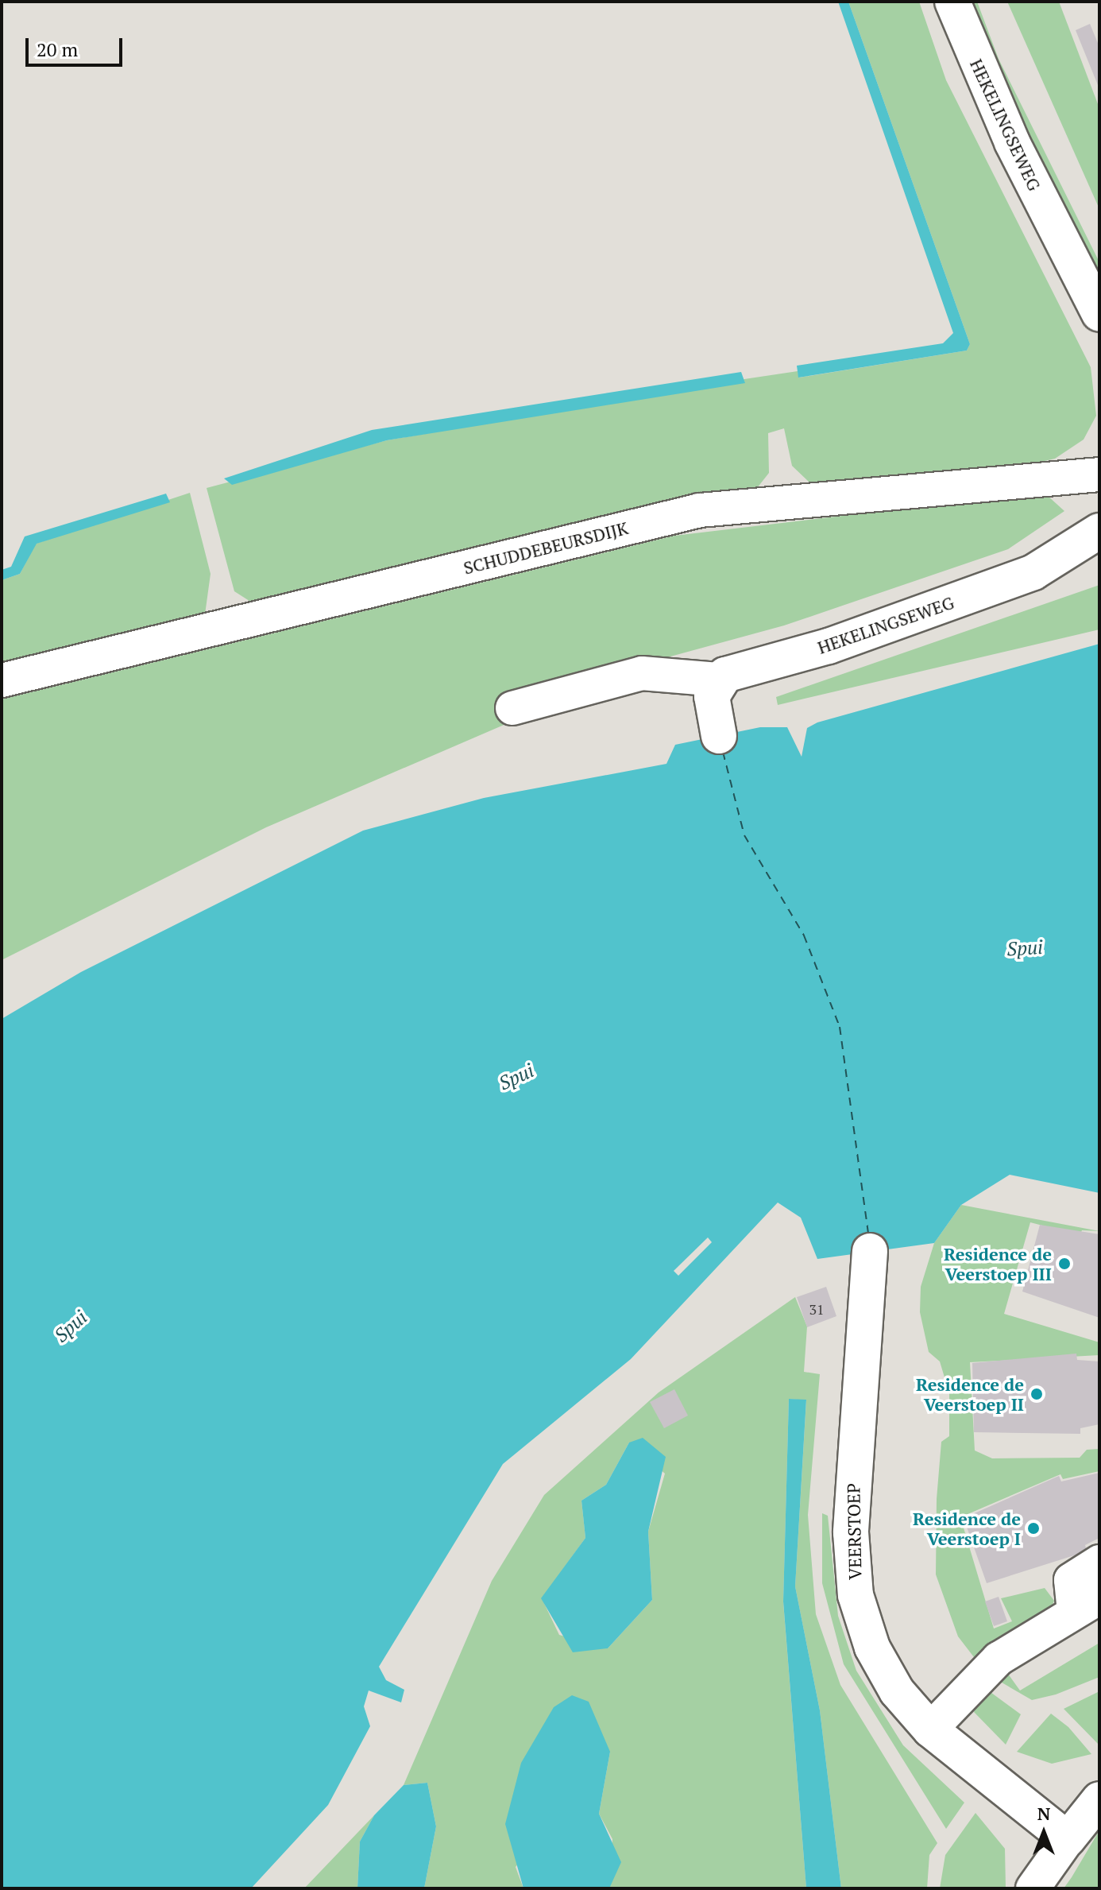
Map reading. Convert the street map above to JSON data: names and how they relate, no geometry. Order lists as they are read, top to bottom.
{
  "streets": {
    "main road": ["HEKELINGSEWEG", "VEERSTOEP"],
    "street": ["SCHUDDEBEURSDIJK"]
  },
  "water": ["Spui"],
  "places": ["Residence de Veerstoep III", "Residence de Veerstoep II", "Residence de Veerstoep I"],
  "house_numbers": ["31"],
  "scale_bar": "20 m",
  "north": "top"
}
